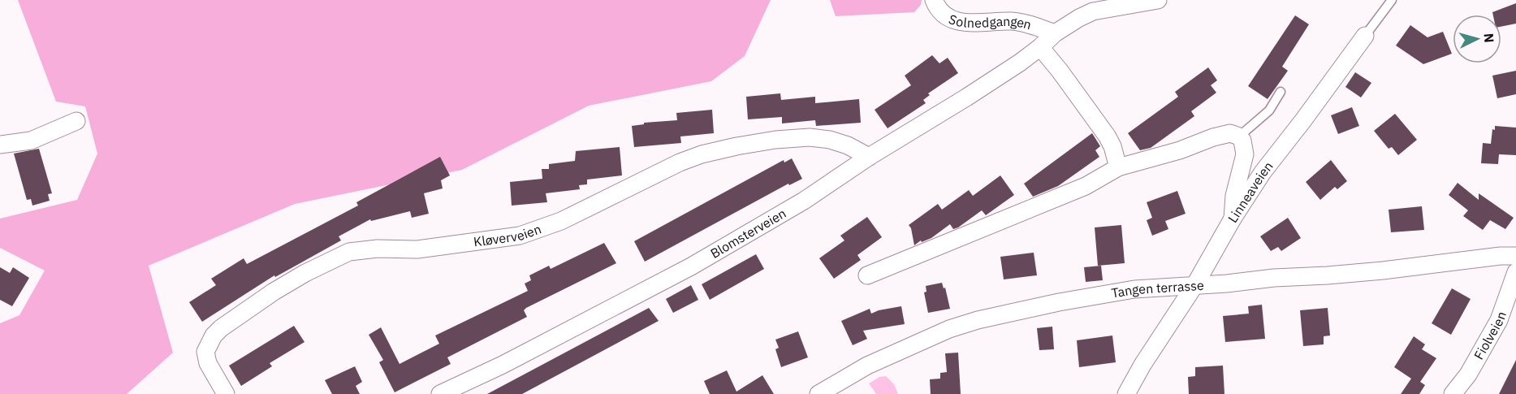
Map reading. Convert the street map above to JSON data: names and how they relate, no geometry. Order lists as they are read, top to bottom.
{
  "streets": {
    "street": [
      "Solnedgangen",
      "Linneaveien",
      "Blomsterveien",
      "Kløverveien",
      "Tangen terrasse",
      "Fiolveien"
    ]
  },
  "crossings": [
    ["Solnedgangen", "Blomsterveien"],
    ["Linneaveien", "Tangen terrasse"],
    ["Blomsterveien", "Kløverveien"]
  ],
  "north": "right"
}
